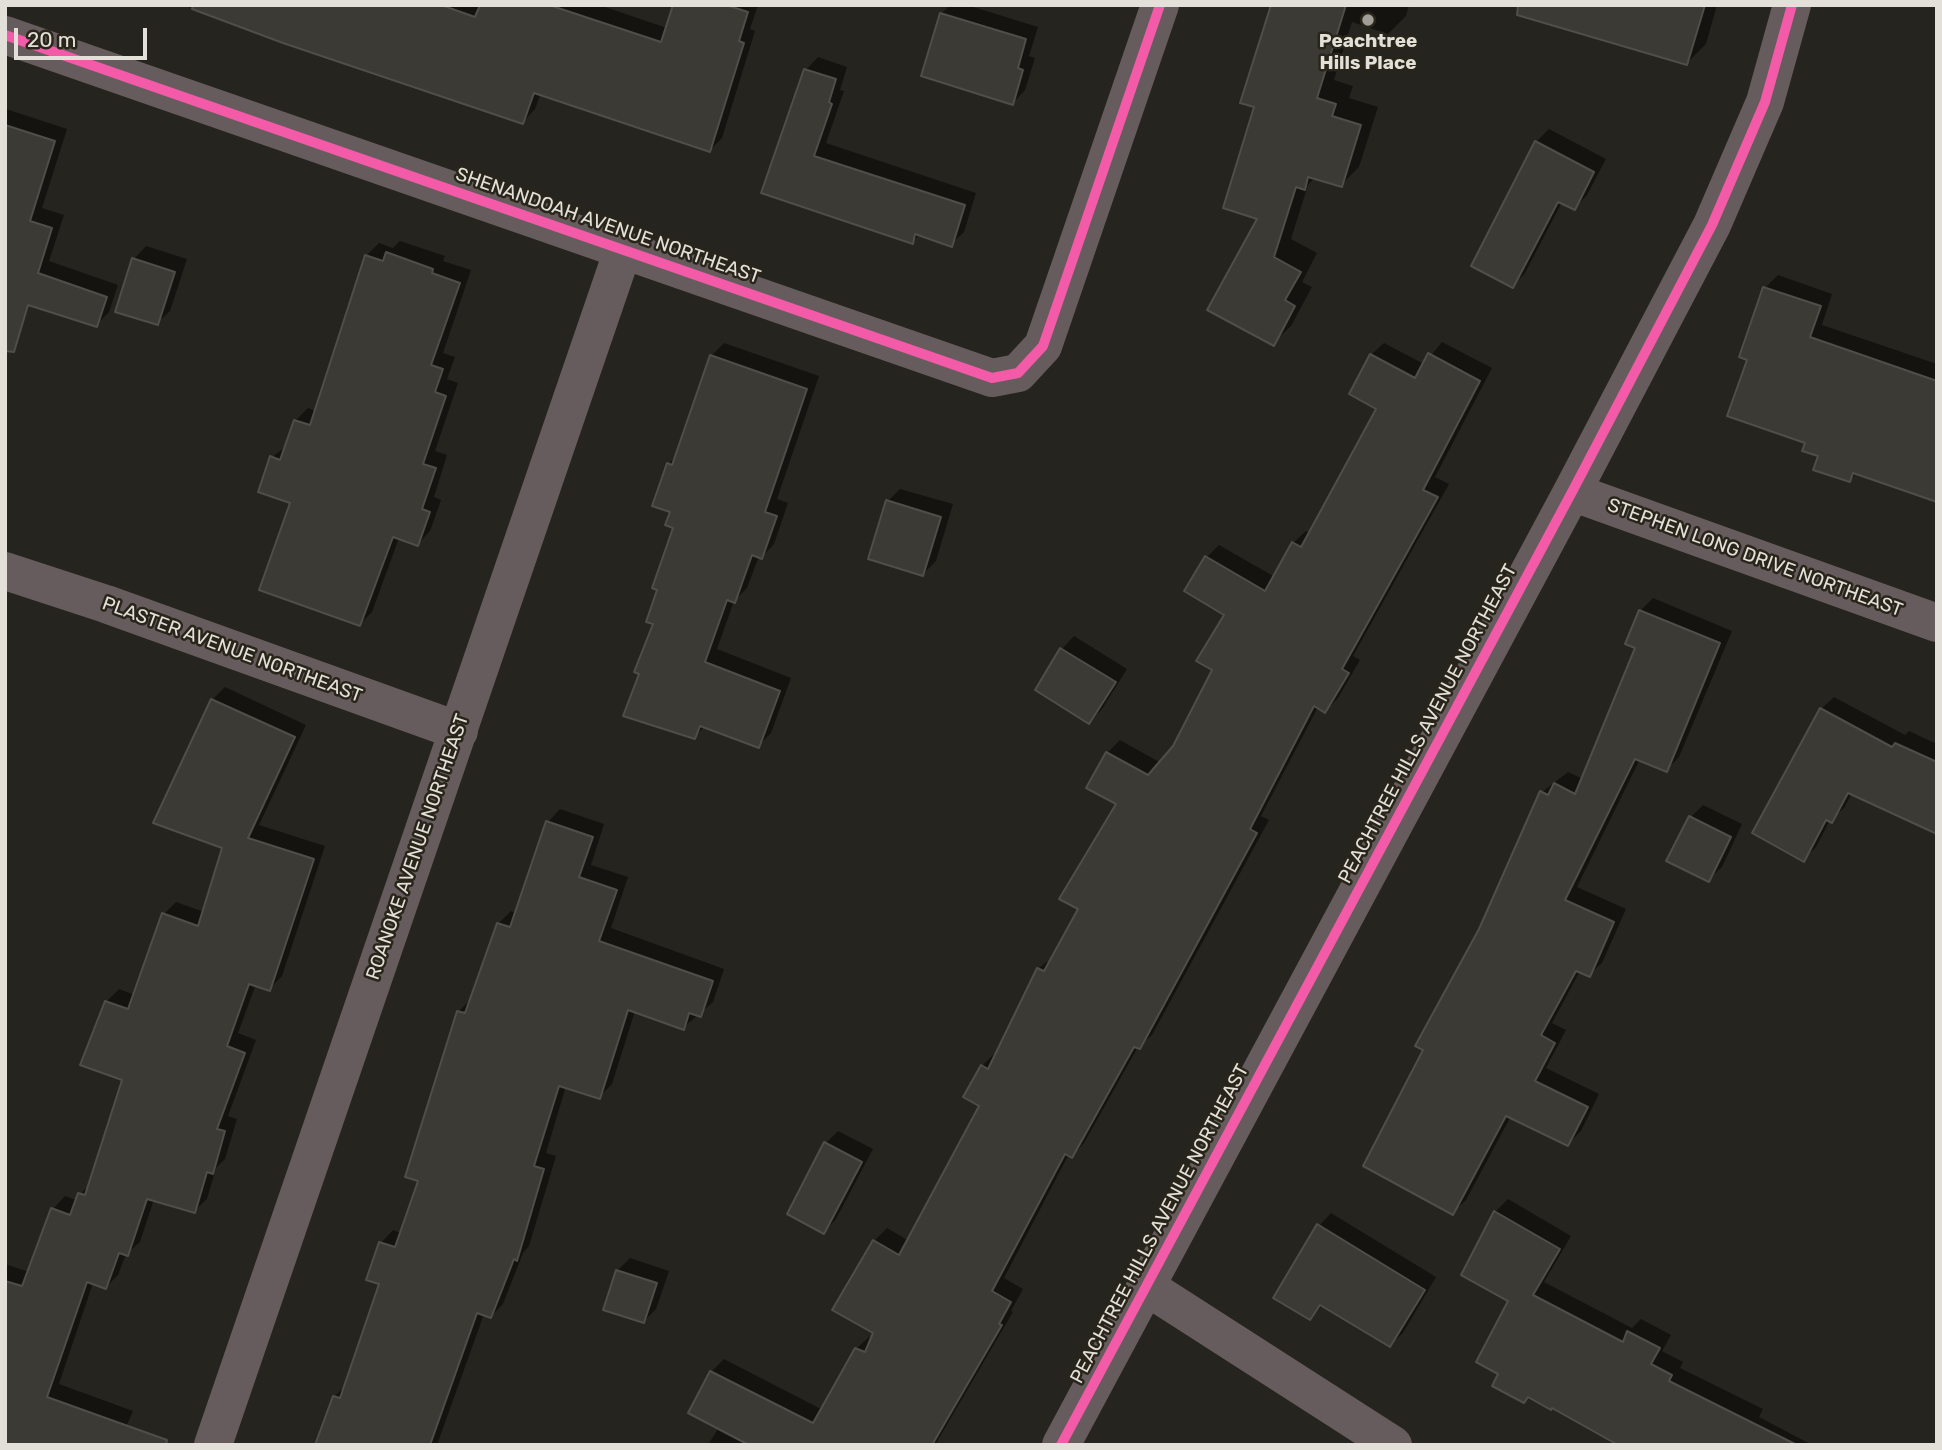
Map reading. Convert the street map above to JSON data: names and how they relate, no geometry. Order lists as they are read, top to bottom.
{
  "streets": {
    "street": [
      "SHENANDOAH AVENUE NORTHEAST",
      "STEPHEN LONG DRIVE NORTHEAST",
      "PLASTER AVENUE NORTHEAST",
      "PEACHTREE HILLS AVENUE NORTHEAST",
      "ROANOKE AVENUE NORTHEAST"
    ]
  },
  "crossings": [
    ["SHENANDOAH AVENUE NORTHEAST", "ROANOKE AVENUE NORTHEAST"],
    ["STEPHEN LONG DRIVE NORTHEAST", "PEACHTREE HILLS AVENUE NORTHEAST"],
    ["PLASTER AVENUE NORTHEAST", "ROANOKE AVENUE NORTHEAST"]
  ],
  "places": ["Peachtree Hills Place"],
  "scale_bar": "20 m"
}
